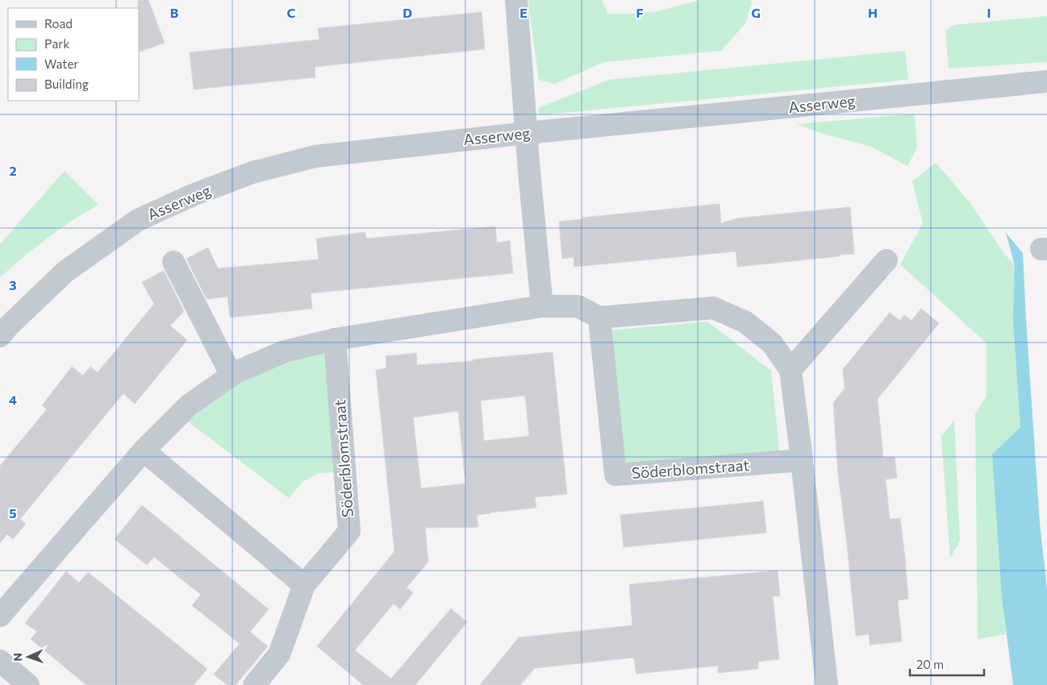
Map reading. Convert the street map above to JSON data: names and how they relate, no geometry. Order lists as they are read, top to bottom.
{
  "streets": {
    "street": ["Asserweg", "Söderblomstraat"]
  },
  "legend": [
    "Road",
    "Park",
    "Water",
    "Building"
  ],
  "scale_bar": "20 m",
  "north": "left",
  "grid": {
    "columns": [
      "B",
      "C",
      "D",
      "E",
      "F",
      "G",
      "H",
      "I"
    ],
    "rows": [
      "2",
      "3",
      "4",
      "5"
    ]
  }
}
